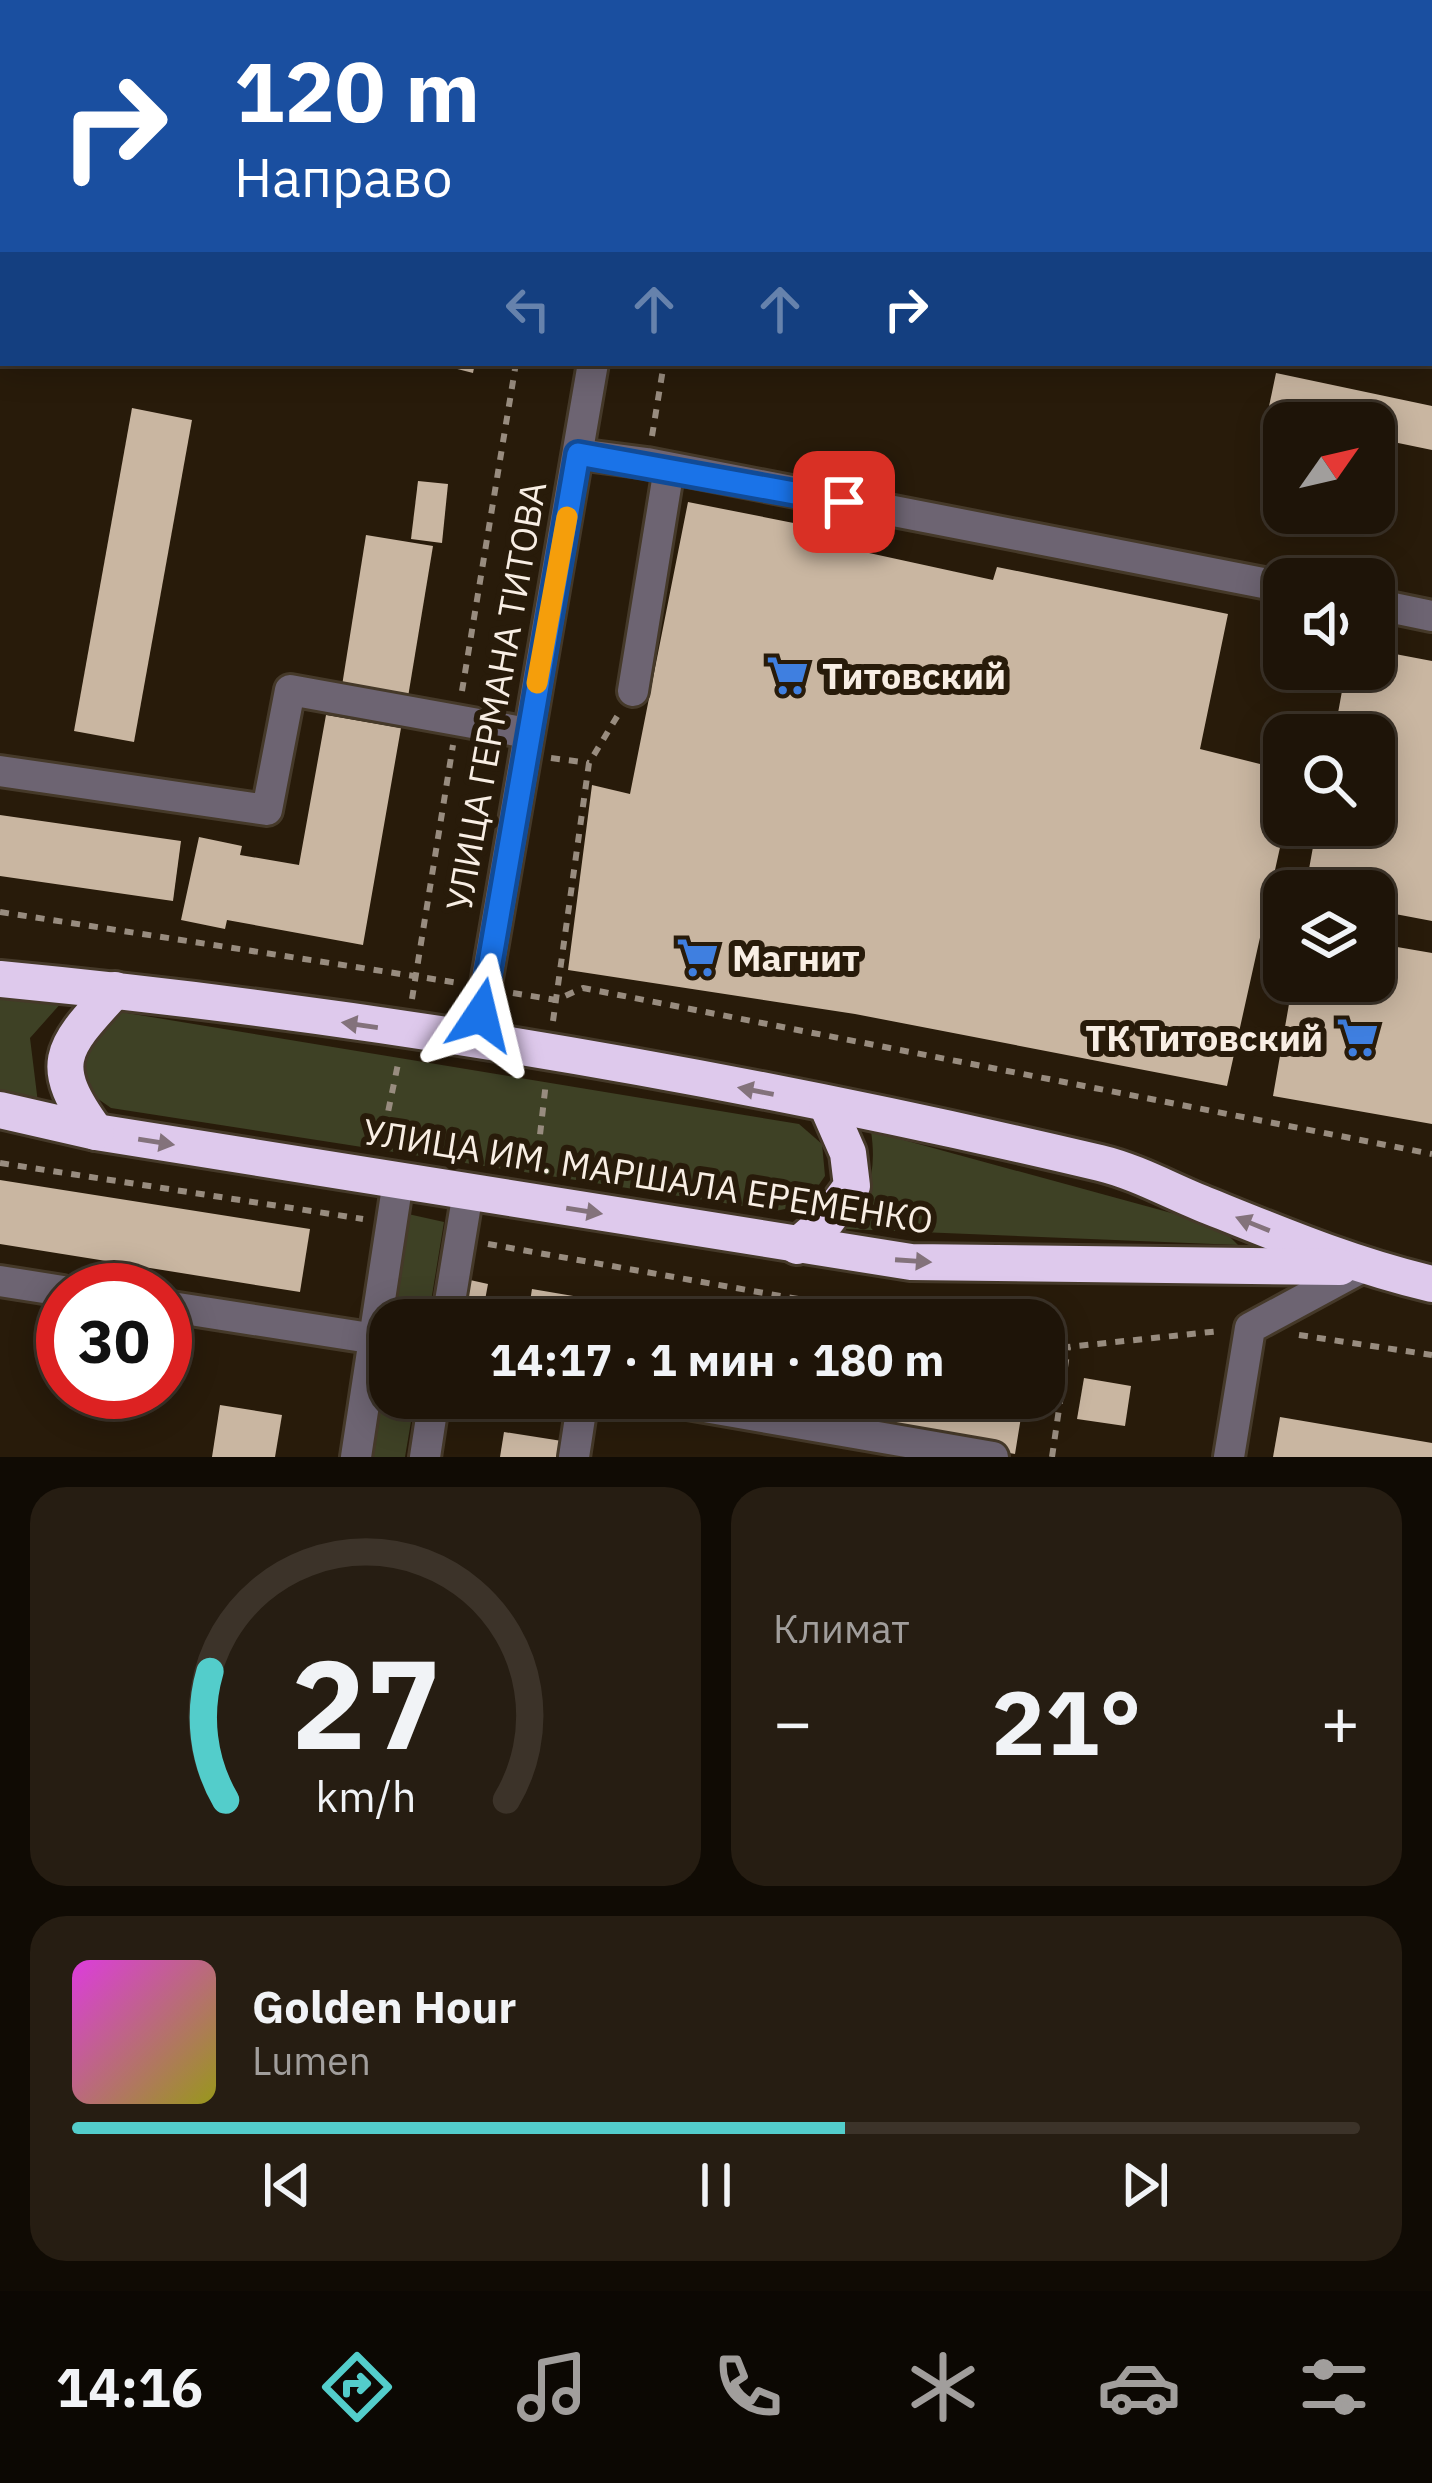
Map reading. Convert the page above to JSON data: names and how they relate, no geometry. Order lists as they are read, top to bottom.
{
  "streets": {
    "highway": ["УЛИЦА ИМ. МАРШАЛА ЕРЕМЕНКО"],
    "street": ["УЛИЦА ГЕРМАНА ТИТОВА"]
  },
  "crossings": [
    ["УЛИЦА ГЕРМАНА ТИТОВА", "УЛИЦА ИМ. МАРШАЛА ЕРЕМЕНКО"]
  ],
  "places": {
    "supermarket": ["Титовский", "Магнит", "ТК Титовский"]
  },
  "north": "top right",
  "page": {
    "turn": ["120 m", "Направо"],
    "limit": "30",
    "trip": "14:17 · 1 мин · 180 m",
    "tile": "Климат",
    "heat": ["−", "21°", "+"],
    "song": ["Golden Hour", "Lumen"],
    "tabs": "14:16",
    "gauge": ["27", "km/h"]
  }
}
